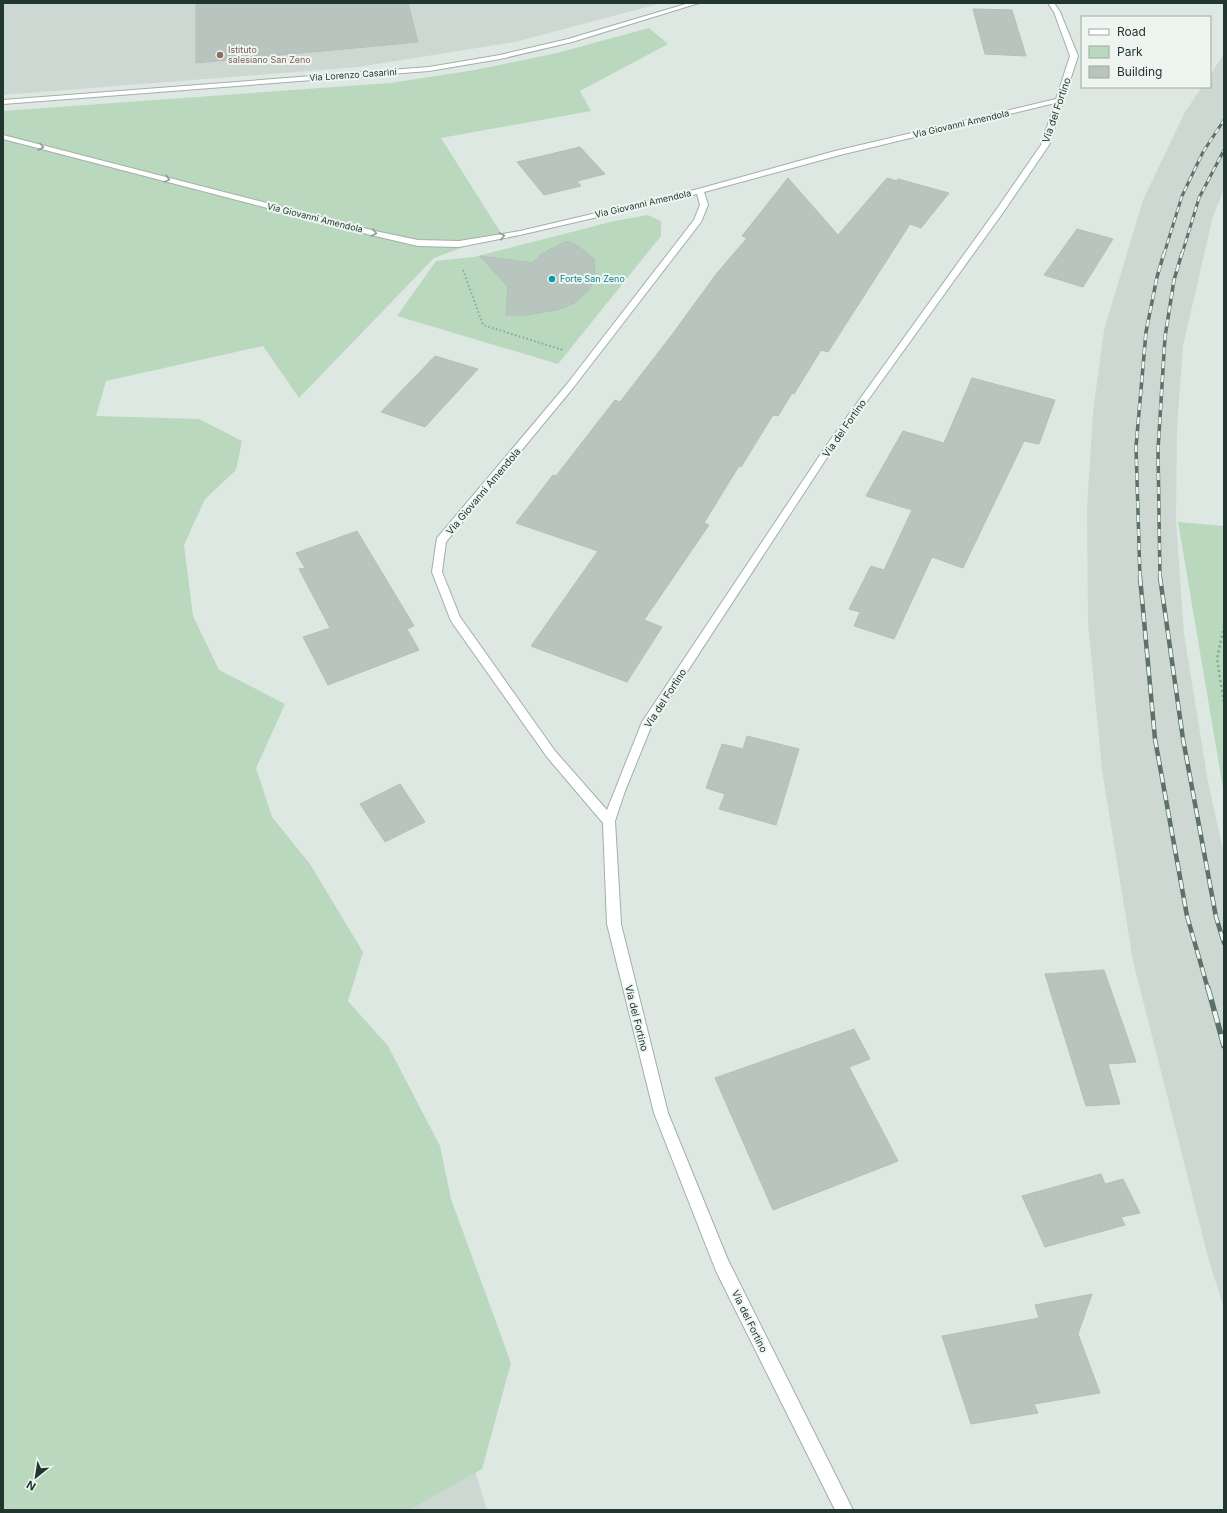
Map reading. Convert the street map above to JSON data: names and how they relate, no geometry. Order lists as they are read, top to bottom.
{
  "streets": {
    "street": ["Via Lorenzo Casarini", "Via del Fortino", "Via Giovanni Amendola"]
  },
  "crossings": [
    ["Via del Fortino", "Via Giovanni Amendola"]
  ],
  "one_way": ["Via Giovanni Amendola"],
  "places": ["Istituto salesiano San Zeno", "Forte San Zeno"],
  "legend": ["Road", "Park", "Building"],
  "north": "bottom left"
}
